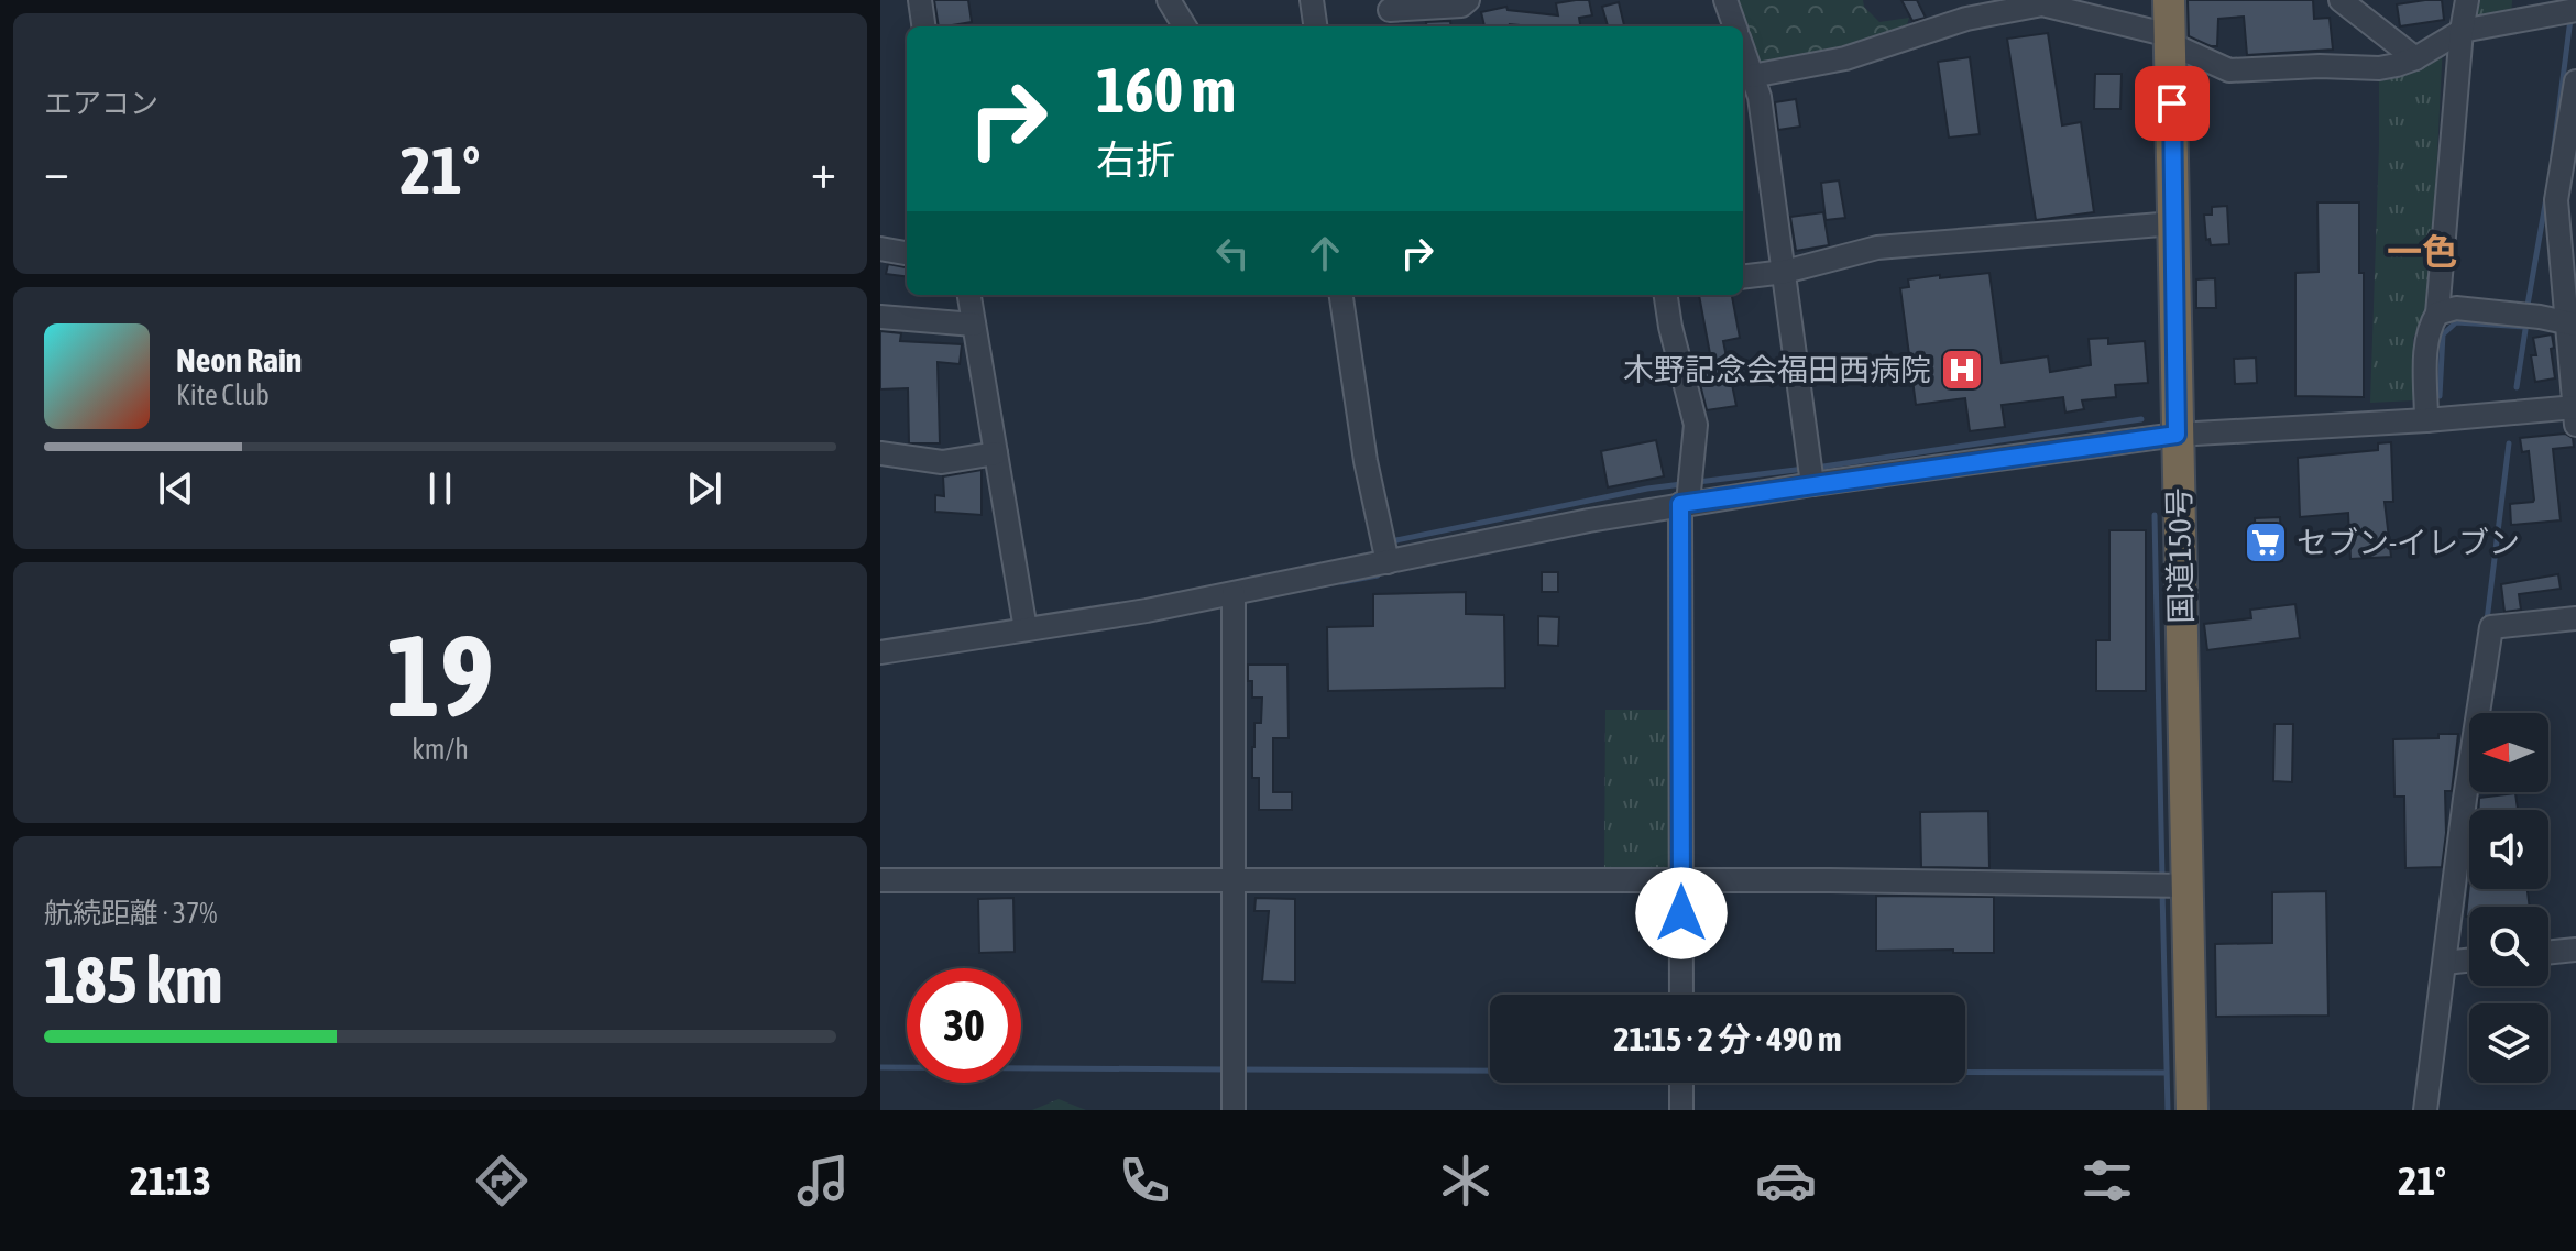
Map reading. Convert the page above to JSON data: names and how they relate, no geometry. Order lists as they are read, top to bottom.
{
  "streets": {
    "highway": ["国道150号"]
  },
  "districts": ["一色"],
  "places": {
    "hospital": ["木野記念会福田西病院"],
    "supermarket": ["セブン-イレブン"]
  },
  "north": "left",
  "page": {
    "tile": [
      "エアコン",
      ["19", "km/h"],
      ["航続距離 · 37%", "185 km"]
    ],
    "turn": ["160 m", "右折"],
    "heat": ["−", "21°", "+"],
    "song": ["Neon Rain", "Kite Club"],
    "limit": "30",
    "trip": "21:15 · 2 分 · 490 m",
    "tabs": ["21:13", "21°"]
  }
}
